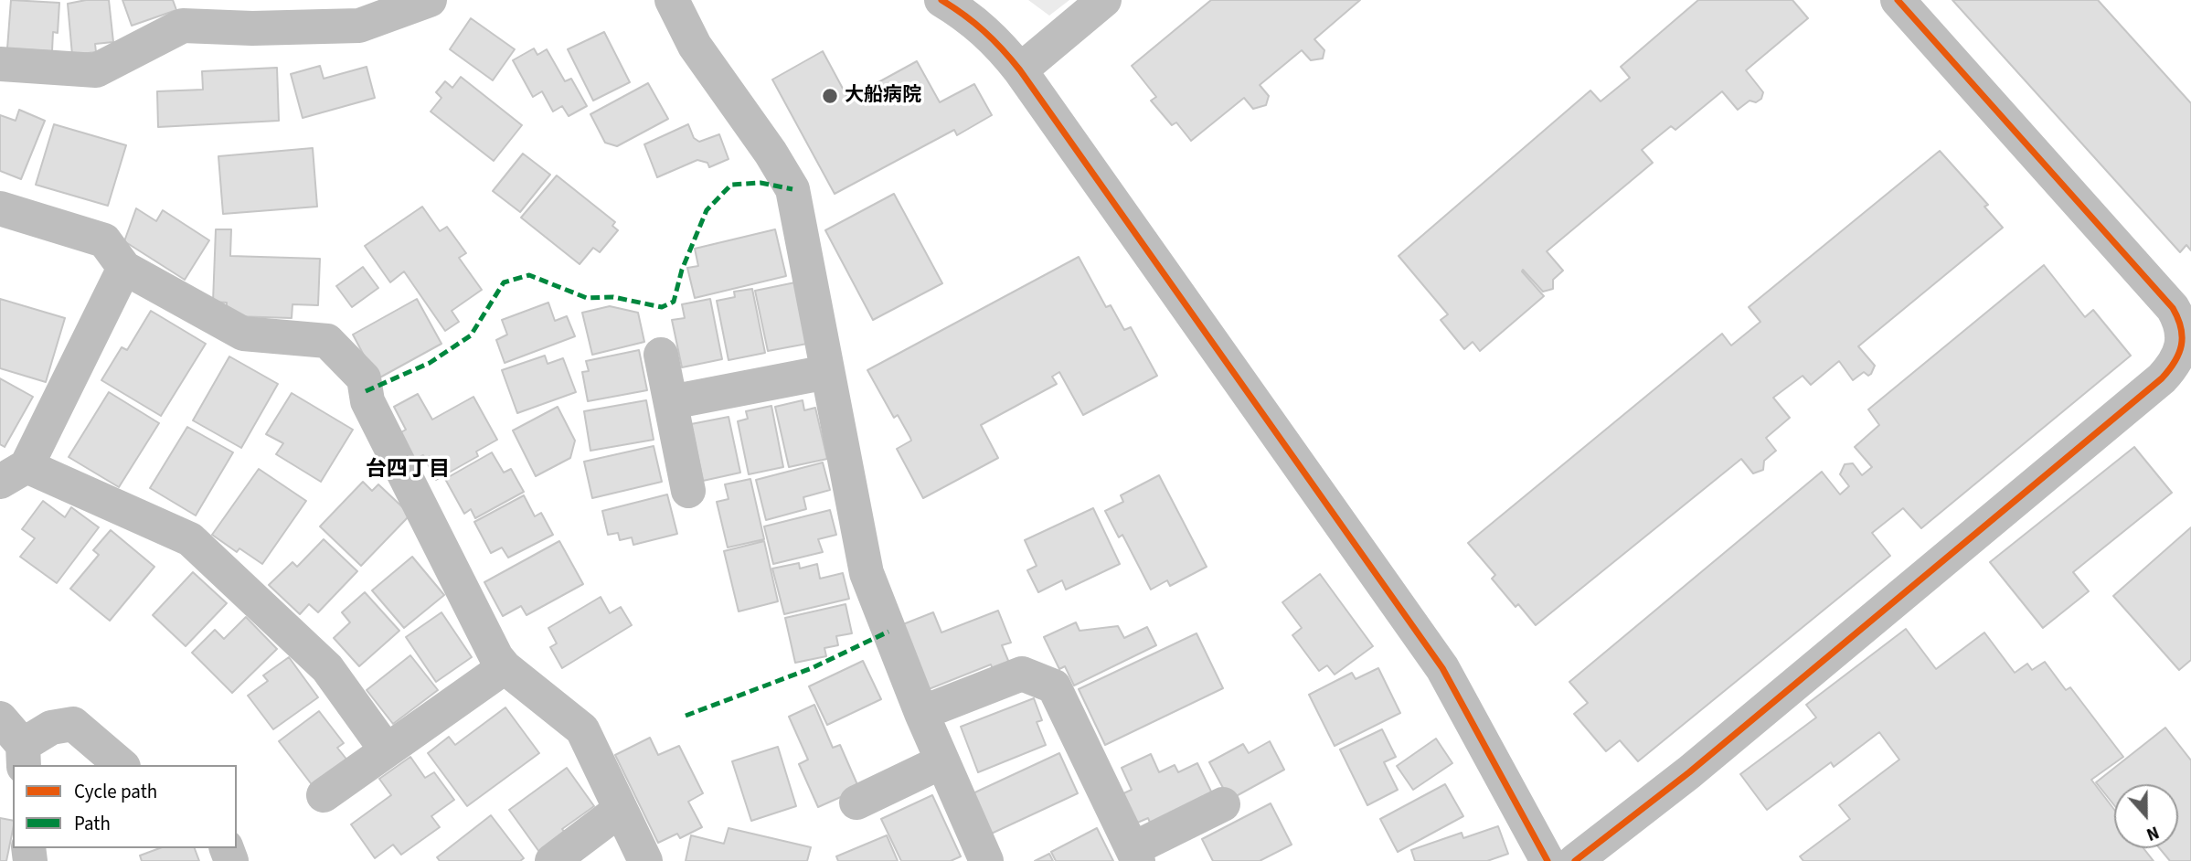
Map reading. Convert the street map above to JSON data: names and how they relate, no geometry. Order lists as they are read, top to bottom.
{
  "districts": ["台四丁目"],
  "places": ["大船病院"],
  "legend": ["Cycle path", "Path"],
  "north": "bottom"
}
